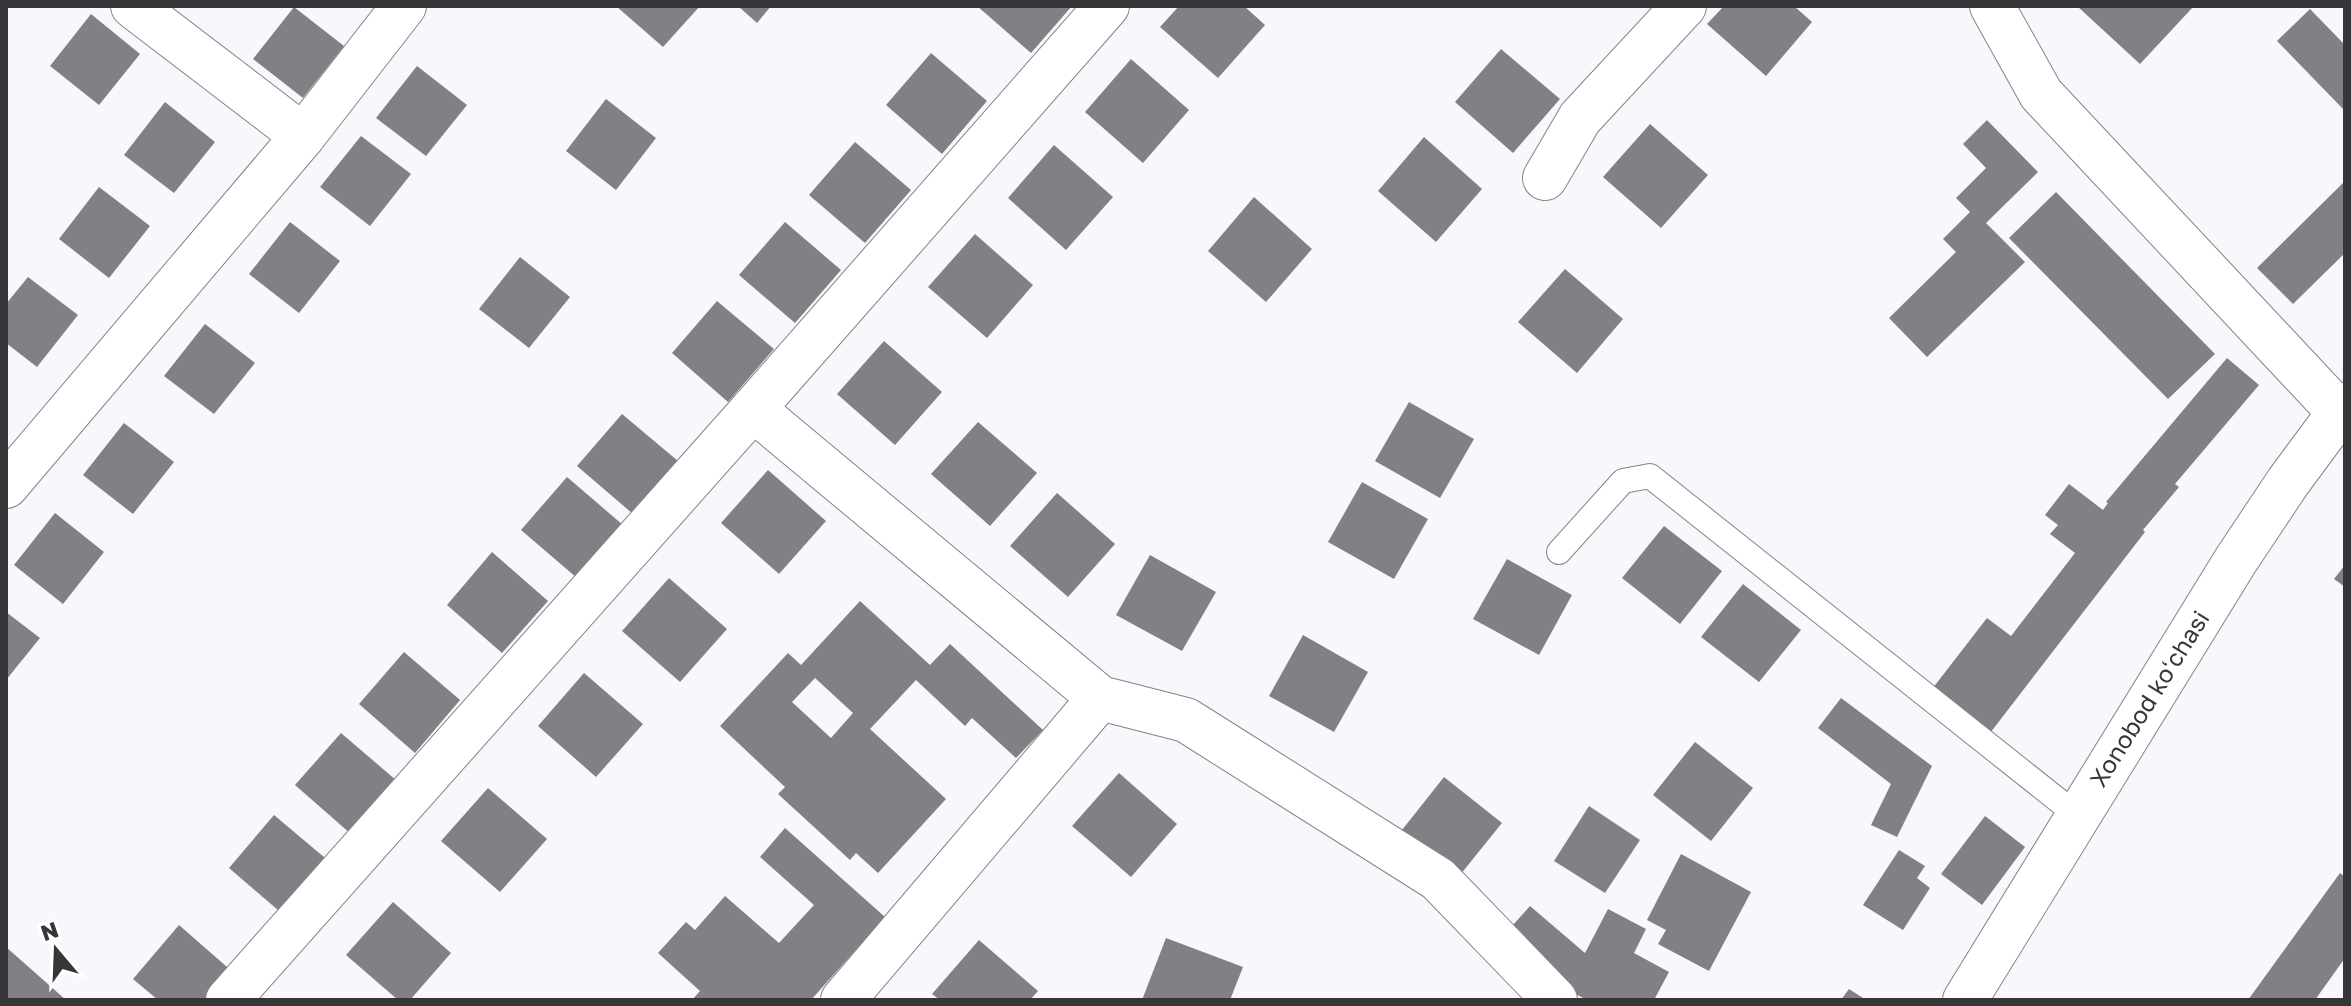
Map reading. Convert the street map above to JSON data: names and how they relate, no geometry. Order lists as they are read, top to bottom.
{
  "streets": {
    "street": ["Xonobod koʻchasi"]
  },
  "north": "top"
}
